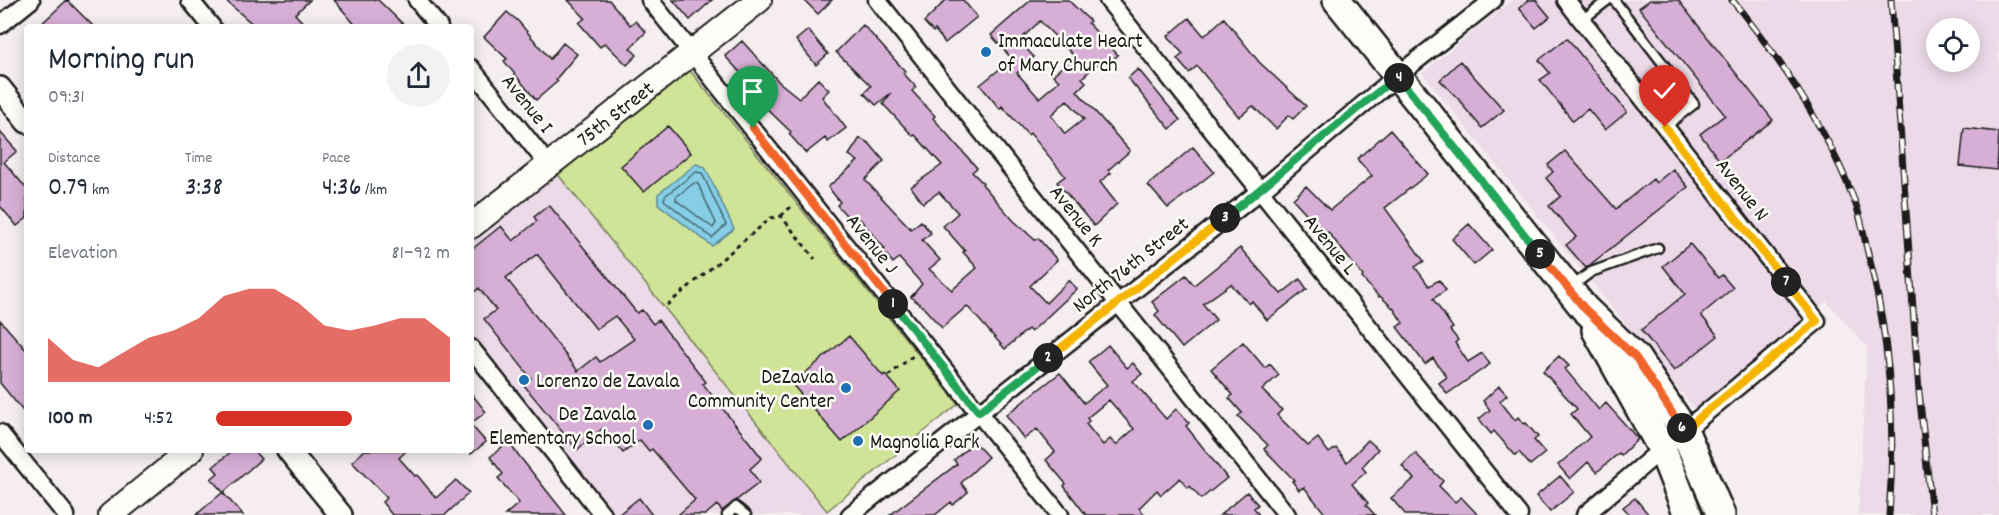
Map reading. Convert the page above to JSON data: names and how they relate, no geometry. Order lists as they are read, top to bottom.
{
  "streets": {
    "main road": ["75th Street"],
    "street": [
      "Avenue I",
      "Avenue N",
      "Avenue K",
      "Avenue J",
      "Avenue L",
      "North 76th Street"
    ]
  },
  "crossings": [
    ["Avenue I", "75th Street"],
    ["75th Street", "Avenue J"],
    ["Avenue K", "North 76th Street"],
    ["Avenue J", "North 76th Street"],
    ["Avenue L", "North 76th Street"]
  ],
  "places": [
    "Immaculate Heart of Mary Church",
    "Lorenzo de Zavala",
    "DeZavala Community Center",
    "De Zavala Elementary School",
    "Magnolia Park"
  ],
  "page": {
    "heading": ["Morning run", "09:31"],
    "pins": [
      "4",
      "3",
      "5",
      "7",
      "1",
      "2",
      "6"
    ],
    "stats": [
      ["Distance", "0.79 km"],
      ["Time", "3:38"],
      ["Pace", "4:36 /km"]
    ],
    "chart": ["Elevation", "81–92 m"],
    "list": [
      {
        "name": "100 m",
        "note": "4:52"
      }
    ]
  }
}
